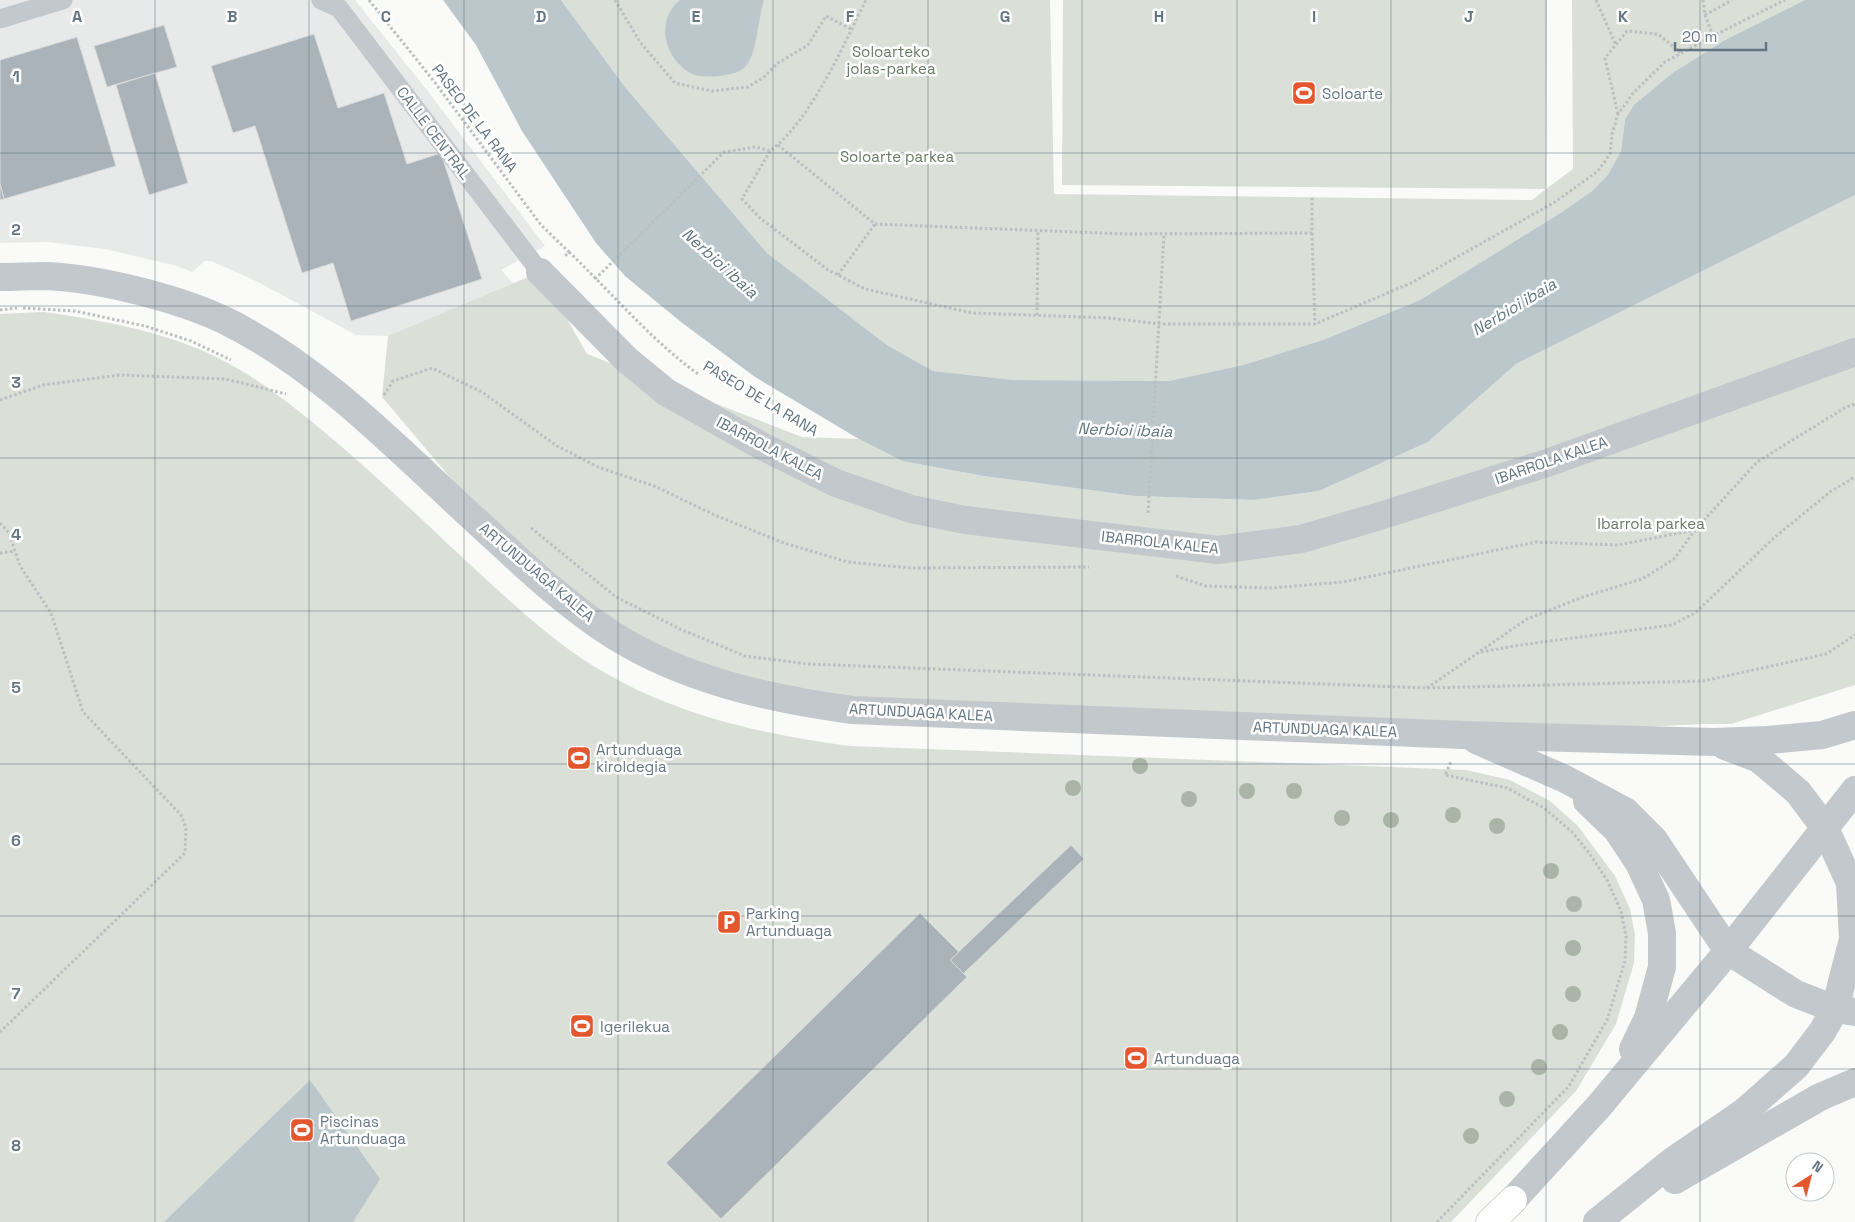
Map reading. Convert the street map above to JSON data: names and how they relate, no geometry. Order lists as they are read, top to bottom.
{
  "streets": {
    "street": ["IBARROLA KALEA", "ARTUNDUAGA KALEA"],
    "lane": ["CALLE CENTRAL"],
    "path": ["PASEO DE LA RANA"]
  },
  "crossings": [
    ["CALLE CENTRAL", "IBARROLA KALEA"]
  ],
  "water": ["Nerbioi ibaia"],
  "parks": ["Soloarteko jolas-parkea", "Soloarte parkea", "Ibarrola parkea"],
  "places": {
    "sports": [
      "Soloarte",
      "Artunduaga kiroldegia",
      "Igerilekua",
      "Artunduaga",
      "Piscinas Artunduaga"
    ],
    "parking": ["Parking Artunduaga"]
  },
  "scale_bar": "20 m",
  "north": "top right",
  "grid": {
    "columns": [
      "A",
      "B",
      "C",
      "D",
      "E",
      "F",
      "G",
      "H",
      "I",
      "J",
      "K"
    ],
    "rows": [
      "1",
      "2",
      "3",
      "4",
      "5",
      "6",
      "7",
      "8"
    ]
  }
}
